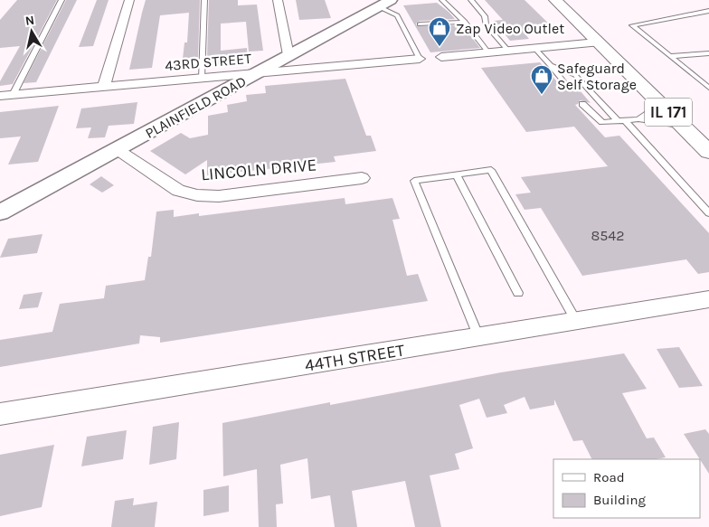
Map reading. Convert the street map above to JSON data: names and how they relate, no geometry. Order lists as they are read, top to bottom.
{
  "streets": {
    "main road": ["IL 171"],
    "street": [
      "43RD STREET",
      "PLAINFIELD ROAD",
      "LINCOLN DRIVE",
      "44TH STREET"
    ]
  },
  "crossings": [
    ["43RD STREET", "PLAINFIELD ROAD"],
    ["PLAINFIELD ROAD", "LINCOLN DRIVE"]
  ],
  "places": {
    "shop": ["Zap Video Outlet", "Safeguard Self Storage"]
  },
  "house_numbers": ["8542"],
  "legend": ["Road", "Building"],
  "north": "top"
}
